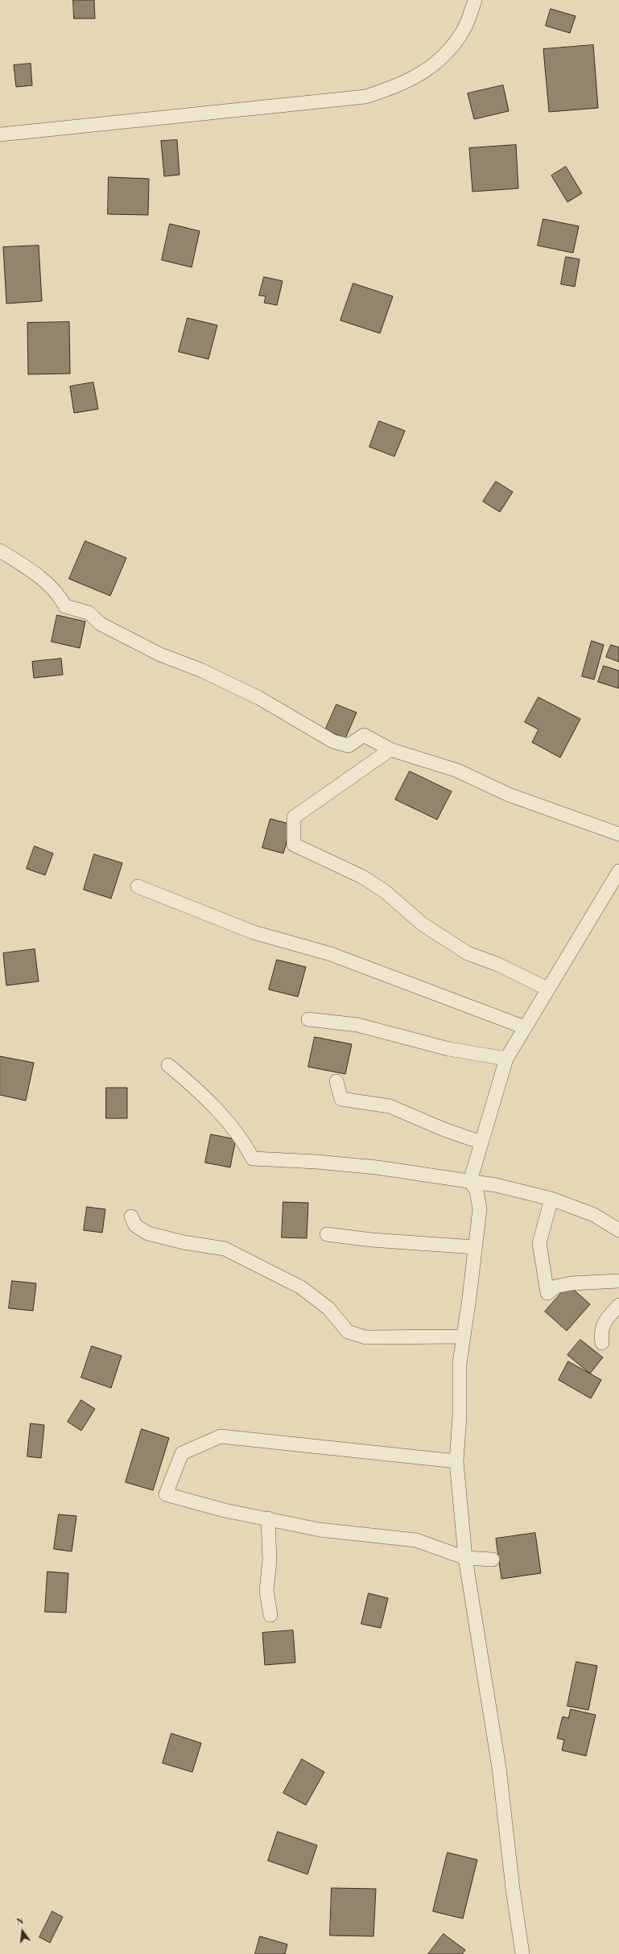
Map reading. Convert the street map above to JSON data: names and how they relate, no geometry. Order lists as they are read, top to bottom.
{
  "north": "top"
}
